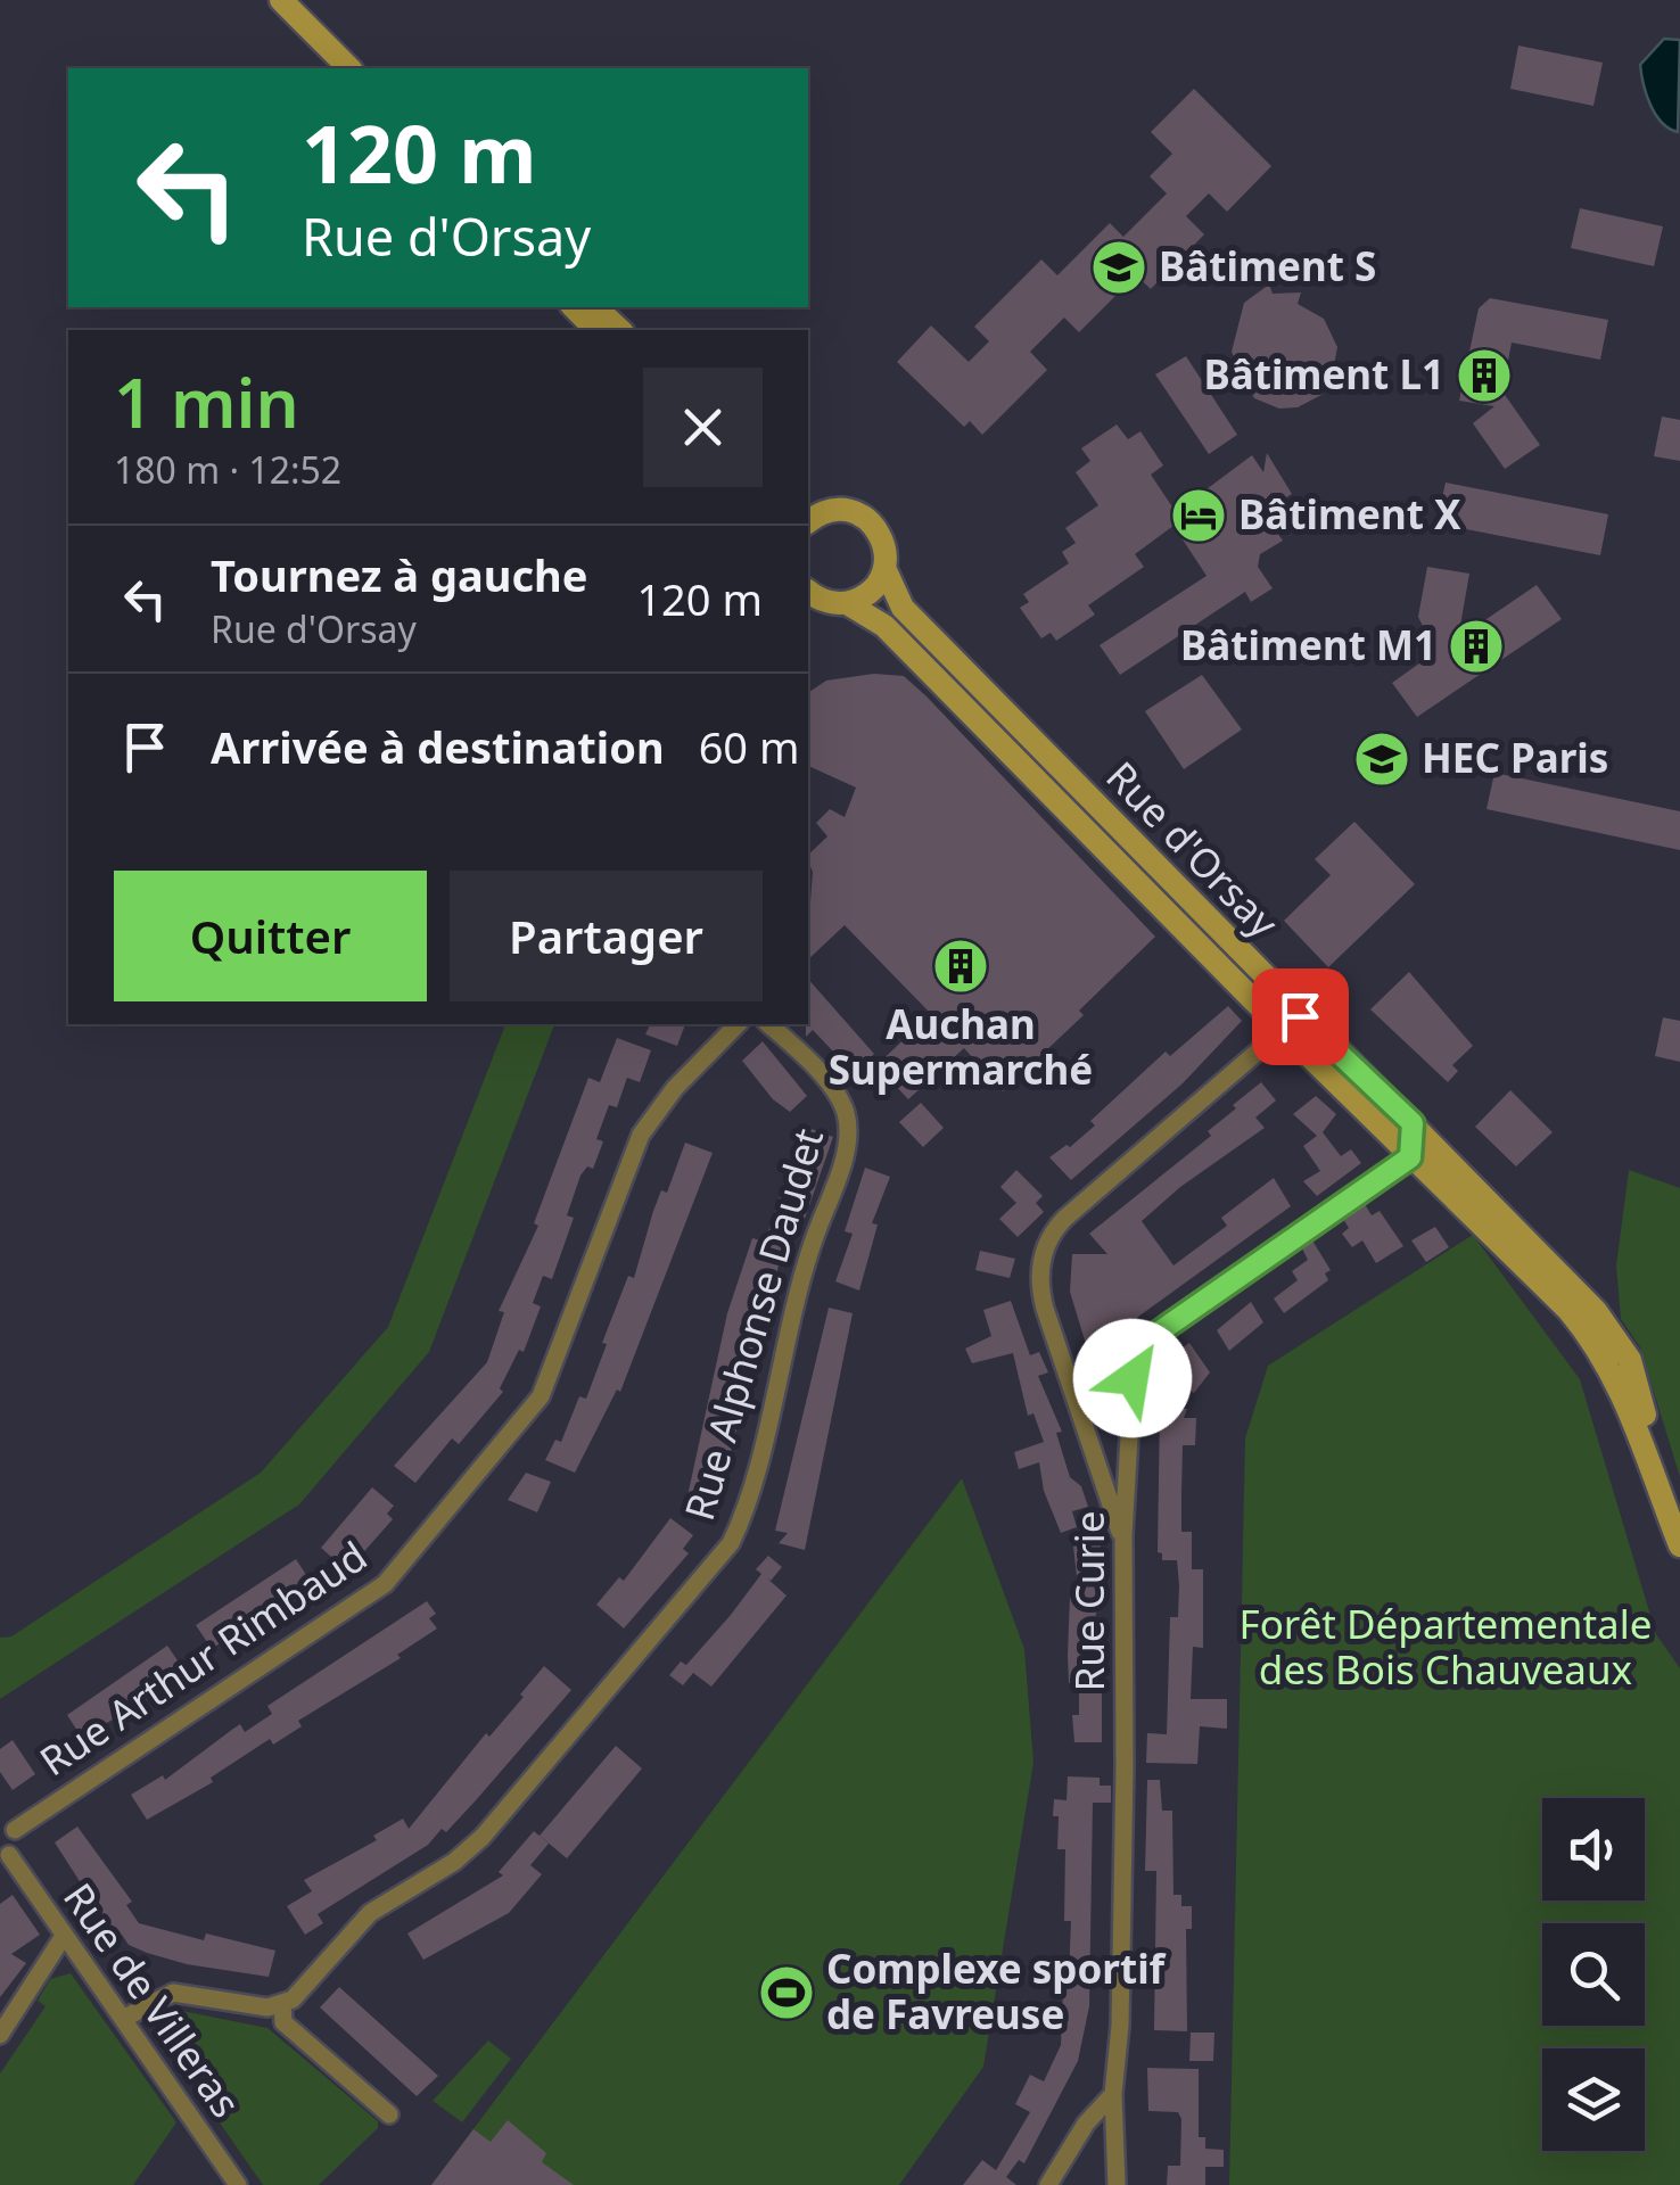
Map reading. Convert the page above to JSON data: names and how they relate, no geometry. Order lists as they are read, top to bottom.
{
  "streets": {
    "main road": ["Rue d'Orsay"],
    "street": [
      "Rue Alphonse Daudet",
      "Rue Curie",
      "Rue Arthur Rimbaud",
      "Rue de Villeras"
    ]
  },
  "crossings": [
    ["Rue d'Orsay", "Rue Curie"]
  ],
  "parks": ["Forêt Départementale des Bois Chauveaux"],
  "places": {
    "school or university": ["Bâtiment S", "HEC Paris"],
    "building": ["Bâtiment L1", "Bâtiment M1", "Auchan Supermarché"],
    "hotel": ["Bâtiment X"],
    "sports": ["Complexe sportif de Favreuse"]
  },
  "page": {
    "turn": ["120 m", "Rue d'Orsay"],
    "heading": ["1 min", "180 m · 12:52"],
    "list": [
      {
        "name": "Tournez à gauche",
        "note": "Rue d'Orsay",
        "value": "120 m"
      },
      {
        "name": "Arrivée à destination",
        "value": "60 m"
      }
    ],
    "buttons": ["Quitter", "Partager"]
  }
}
